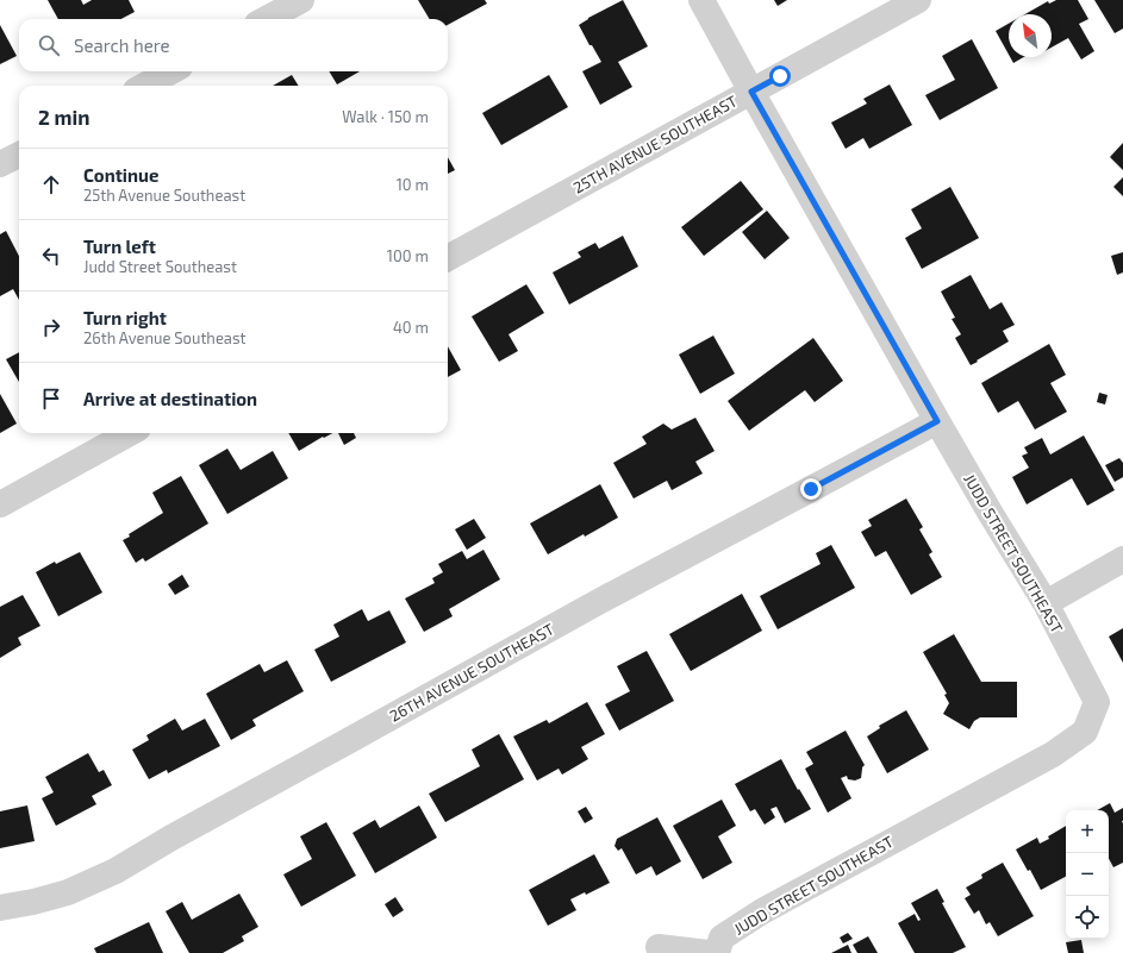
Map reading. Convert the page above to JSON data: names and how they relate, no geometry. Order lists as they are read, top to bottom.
{
  "streets": {
    "street": ["25TH AVENUE SOUTHEAST", "JUDD STREET SOUTHEAST", "26TH AVENUE SOUTHEAST"]
  },
  "crossings": [
    ["25TH AVENUE SOUTHEAST", "JUDD STREET SOUTHEAST"],
    ["JUDD STREET SOUTHEAST", "26TH AVENUE SOUTHEAST"]
  ],
  "north": "top left",
  "page": {
    "search": "Search here",
    "heading": ["2 min", "Walk · 150 m"],
    "list": [
      ["Continue", "25th Avenue Southeast", "10 m"],
      ["Turn left", "Judd Street Southeast", "100 m"],
      ["Turn right", "26th Avenue Southeast", "40 m"],
      "Arrive at destination"
    ],
    "map_buttons": ["+", "−"]
  }
}
